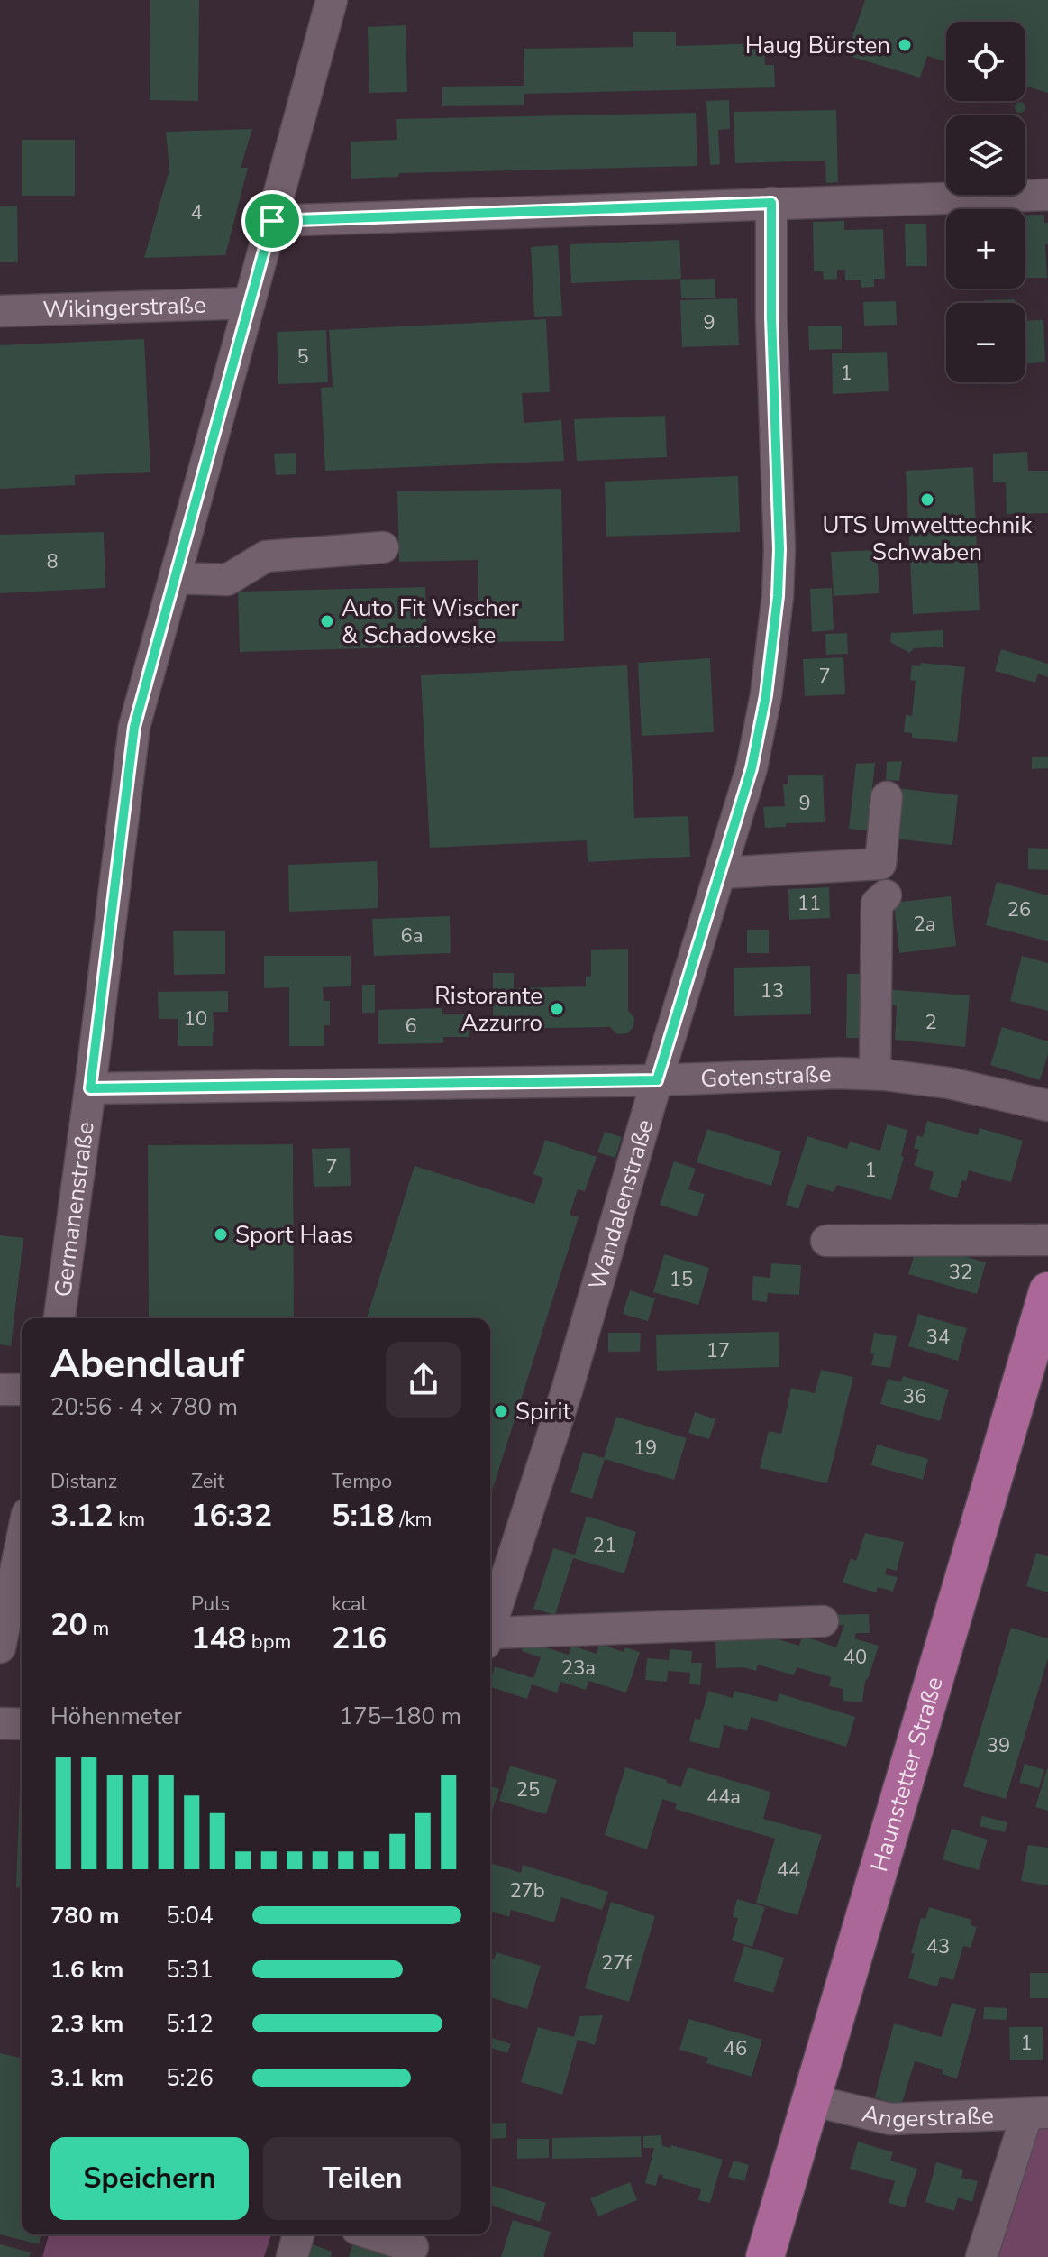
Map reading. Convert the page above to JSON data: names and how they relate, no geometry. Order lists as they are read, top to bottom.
{
  "streets": {
    "main road": ["Haunstetter Straße"],
    "street": [
      "Wikingerstraße",
      "Gotenstraße",
      "Wandalenstraße",
      "Germanenstraße",
      "Angerstraße"
    ]
  },
  "crossings": [
    ["Wikingerstraße", "Germanenstraße"],
    ["Gotenstraße", "Wandalenstraße"],
    ["Gotenstraße", "Germanenstraße"],
    ["Haunstetter Straße", "Angerstraße"]
  ],
  "places": [
    "Haug Bürsten",
    "UTS Umwelttechnik Schwaben",
    "Auto Fit Wischer & Schadowske",
    "Ristorante Azzurro",
    "Sport Haas",
    "Spirit"
  ],
  "house_numbers": [
    "4",
    "9",
    "5",
    "1",
    "8",
    "7",
    "9",
    "11",
    "26",
    "2a",
    "6a",
    "13",
    "10",
    "2",
    "6",
    "7",
    "1",
    "32",
    "15",
    "34",
    "17",
    "36",
    "19",
    "21",
    "40",
    "23a",
    "39",
    "25",
    "44a",
    "44",
    "27b",
    "43",
    "27f",
    "1",
    "46"
  ],
  "page": {
    "map_buttons": ["+", "−"],
    "heading": ["Abendlauf", "20:56 · 4 × 780 m"],
    "stats": [
      ["Distanz", "3.12 km"],
      ["Zeit", "16:32"],
      ["Tempo", "5:18 /km"],
      ["20 m"],
      ["Puls", "148 bpm"],
      ["kcal", "216"]
    ],
    "chart": ["Höhenmeter", "175–180 m"],
    "list": [
      {
        "name": "780 m",
        "note": "5:04"
      },
      {
        "name": "1.6 km",
        "note": "5:31"
      },
      {
        "name": "2.3 km",
        "note": "5:12"
      },
      {
        "name": "3.1 km",
        "note": "5:26"
      }
    ],
    "buttons": ["Speichern", "Teilen"]
  }
}
